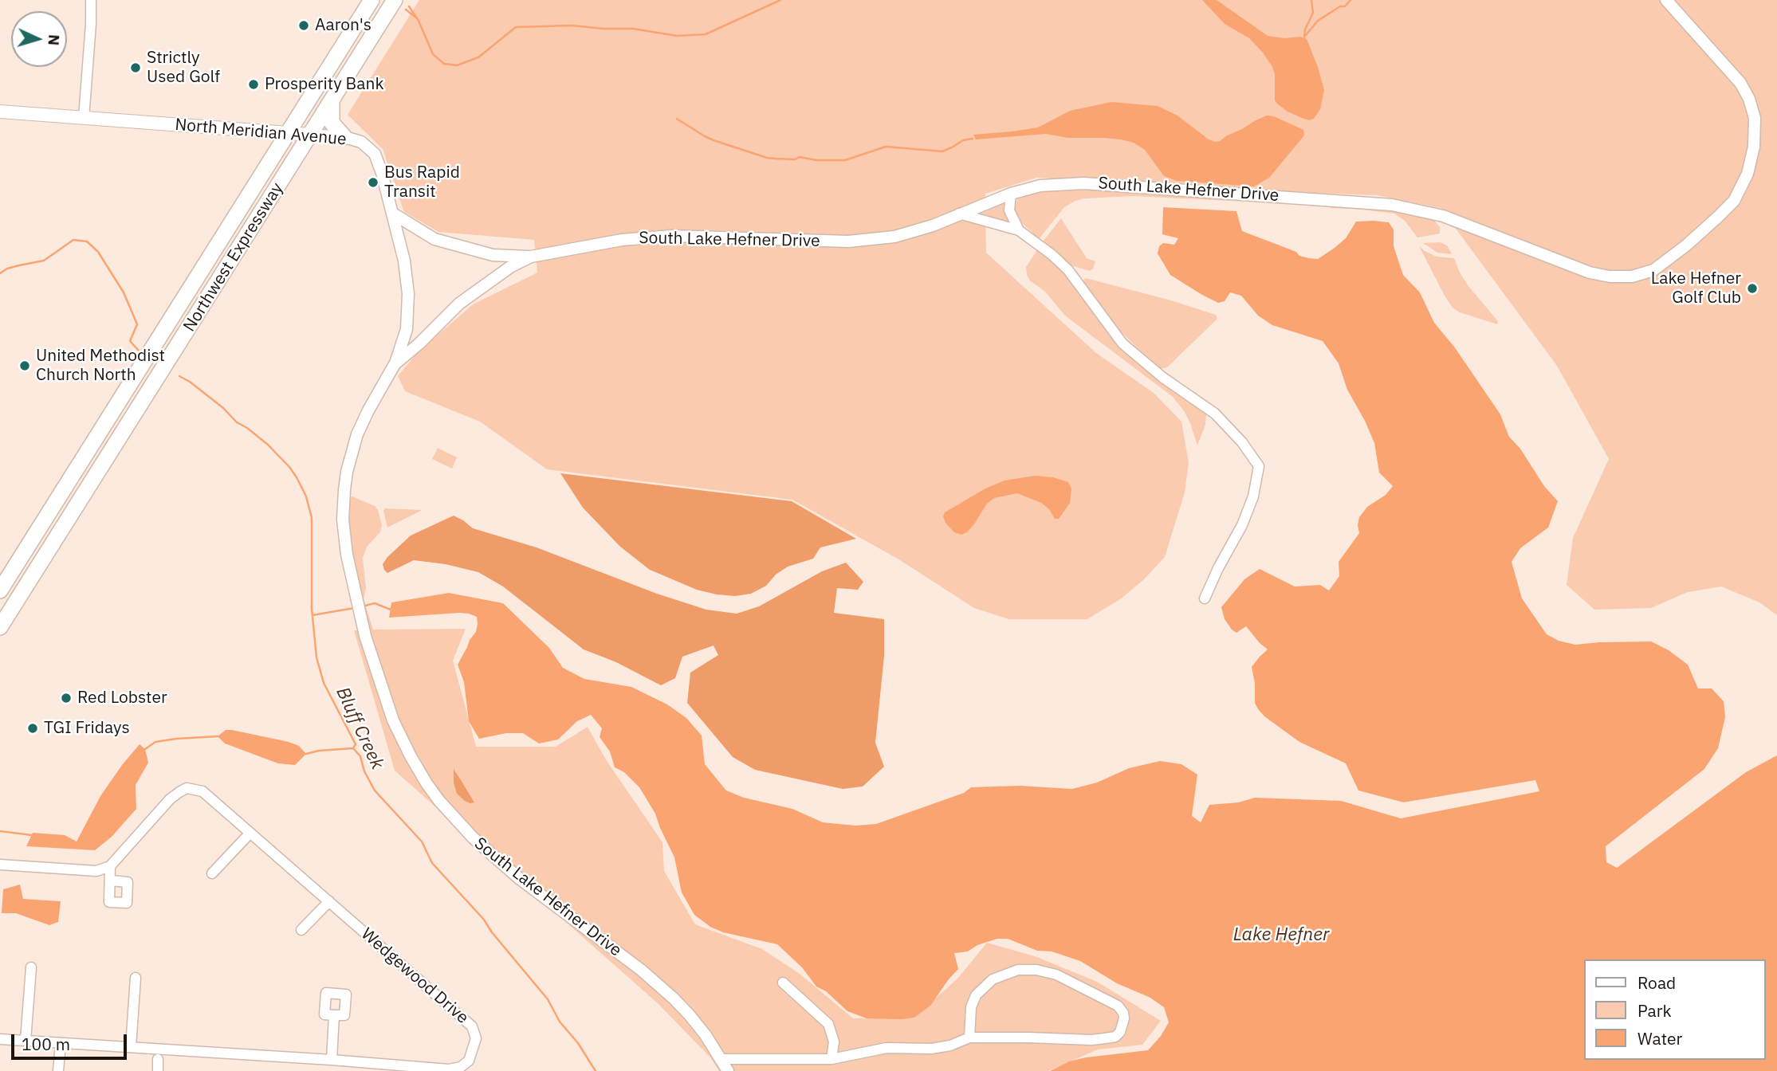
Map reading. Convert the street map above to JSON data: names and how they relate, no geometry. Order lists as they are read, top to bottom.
{
  "streets": {
    "highway": ["Northwest Expressway"],
    "main road": ["North Meridian Avenue"],
    "street": ["South Lake Hefner Drive", "Wedgewood Drive"]
  },
  "crossings": [
    ["North Meridian Avenue", "South Lake Hefner Drive"],
    ["North Meridian Avenue", "Northwest Expressway"]
  ],
  "water": ["Bluff Creek", "Lake Hefner"],
  "places": [
    "Aaron's",
    "Strictly Used Golf",
    "Prosperity Bank",
    "Bus Rapid Transit",
    "Lake Hefner Golf Club",
    "United Methodist Church North",
    "Red Lobster",
    "TGI Fridays"
  ],
  "legend": ["Road", "Park", "Water"],
  "scale_bar": "100 m",
  "north": "right"
}
